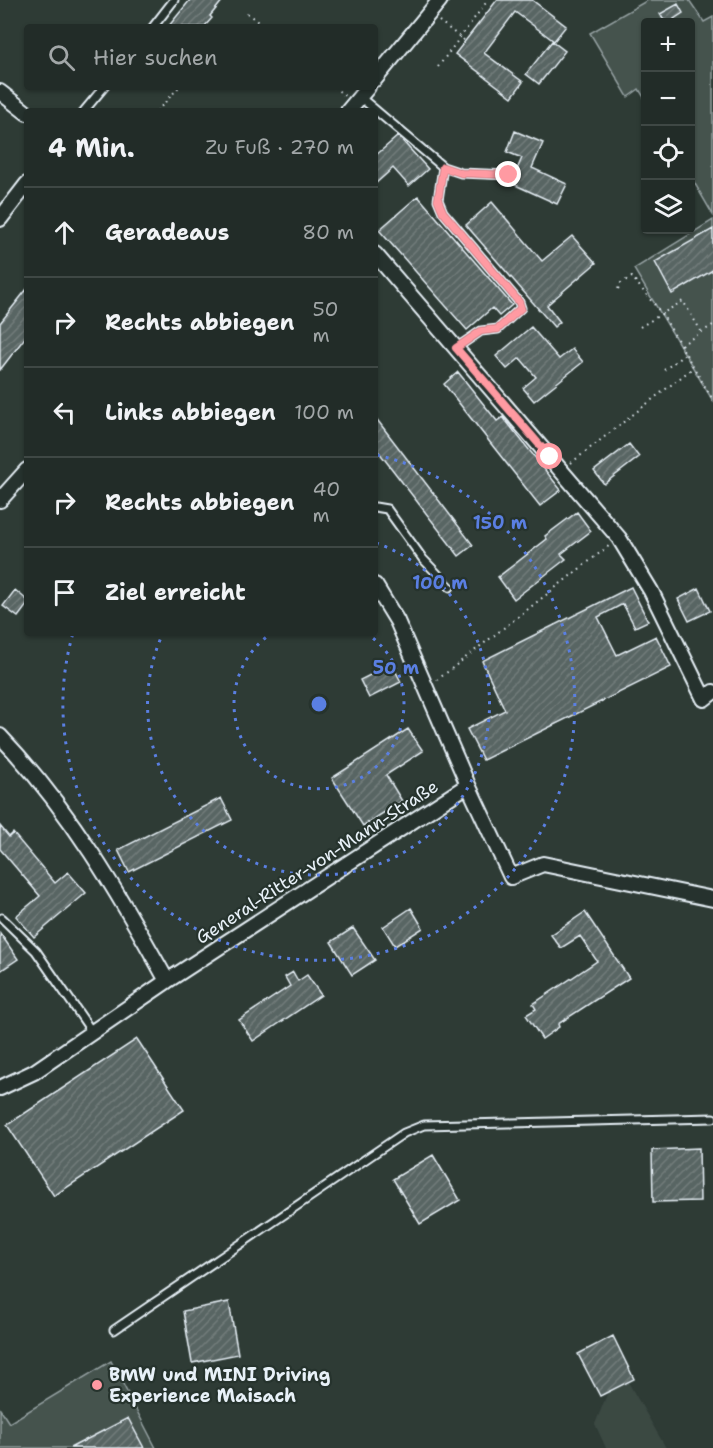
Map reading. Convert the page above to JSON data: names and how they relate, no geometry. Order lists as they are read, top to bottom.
{
  "streets": {
    "street": ["General-Ritter-von-Mann-Straße"]
  },
  "places": ["BMW und MINI Driving Experience Maisach"],
  "page": {
    "map_buttons": ["+", "−"],
    "search": "Hier suchen",
    "heading": ["4 Min.", "Zu Fuß · 270 m"],
    "list": [
      ["Geradeaus", "80 m"],
      ["Rechts abbiegen", "50 m"],
      ["Links abbiegen", "100 m"],
      ["Rechts abbiegen", "40 m"],
      "Ziel erreicht"
    ]
  },
  "rings": ["150 m", "100 m", "50 m"]
}
